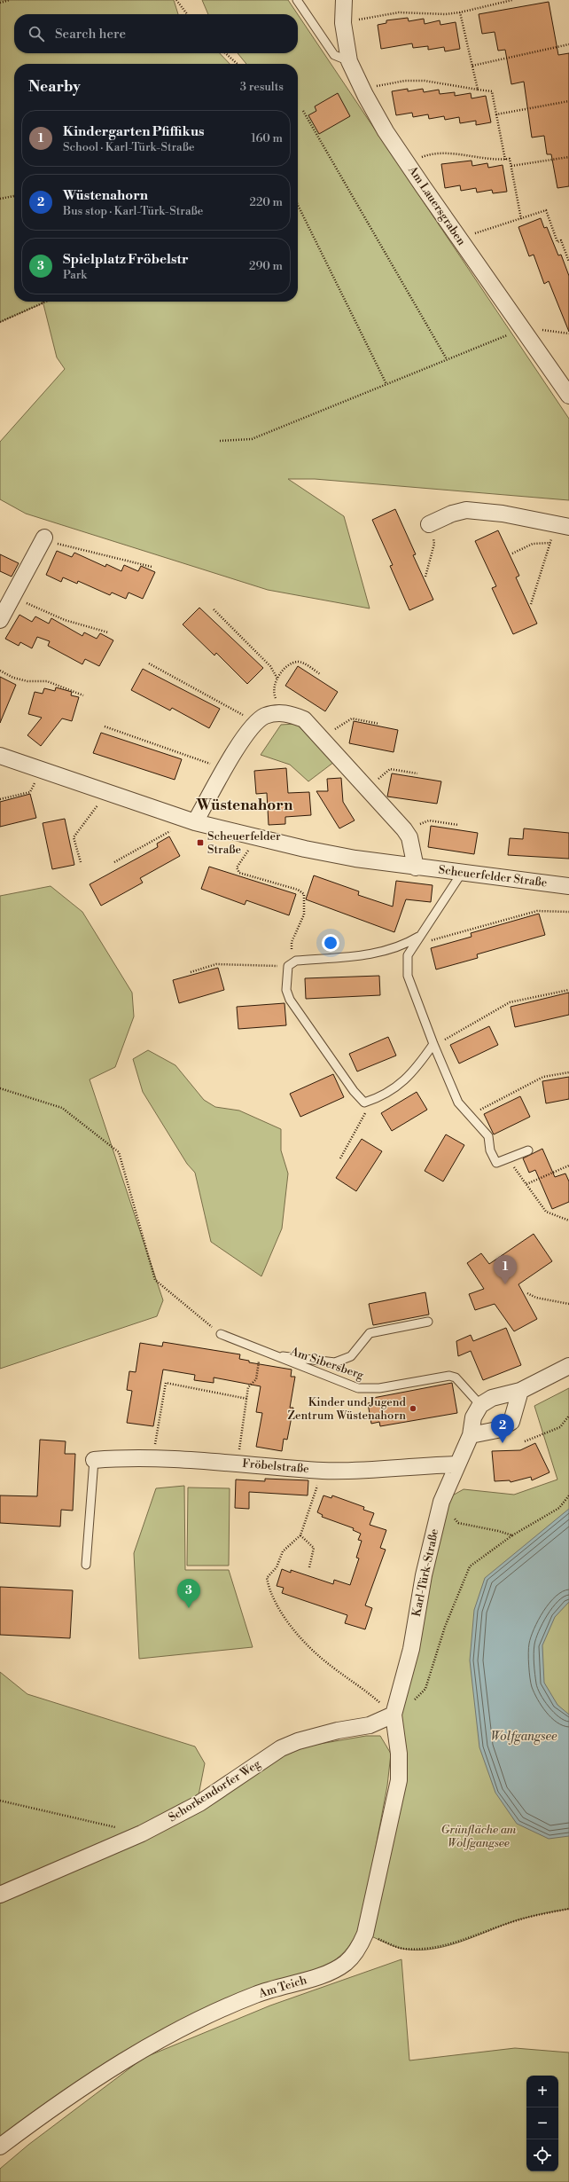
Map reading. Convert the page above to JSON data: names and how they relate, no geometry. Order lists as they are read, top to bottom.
{
  "streets": {
    "street": [
      "Am Lauersgraben",
      "Scheuerfelder Straße",
      "Fröbelstraße",
      "Karl-Türk-Straße",
      "Schorkendorfer Weg",
      "Am Teich"
    ],
    "lane": ["Am Sibersberg"]
  },
  "crossings": [
    ["Am Sibersberg", "Karl-Türk-Straße"],
    ["Fröbelstraße", "Karl-Türk-Straße"],
    ["Karl-Türk-Straße", "Schorkendorfer Weg"],
    ["Karl-Türk-Straße", "Am Teich"],
    ["Schorkendorfer Weg", "Am Teich"]
  ],
  "districts": ["Wüstenahorn"],
  "water": ["Wolfgangsee"],
  "parks": ["Grünfläche am Wolfgangsee"],
  "places": {
    "transit": ["Scheuerfelder Straße"],
    "other": ["Kinder und Jugend Zentrum Wüstenahorn"]
  },
  "page": {
    "search": "Search here",
    "heading": ["Nearby", "3 results"],
    "list": [
      {
        "mark": "1",
        "name": "Kindergarten Pfiffikus",
        "note": "School · Karl-Türk-Straße",
        "value": "160 m"
      },
      {
        "mark": "2",
        "name": "Wüstenahorn",
        "note": "Bus stop · Karl-Türk-Straße",
        "value": "220 m"
      },
      {
        "mark": "3",
        "name": "Spielplatz Fröbelstr",
        "note": "Park",
        "value": "290 m"
      }
    ],
    "pins": ["1", "2", "3"],
    "map_buttons": ["+", "−"]
  }
}
